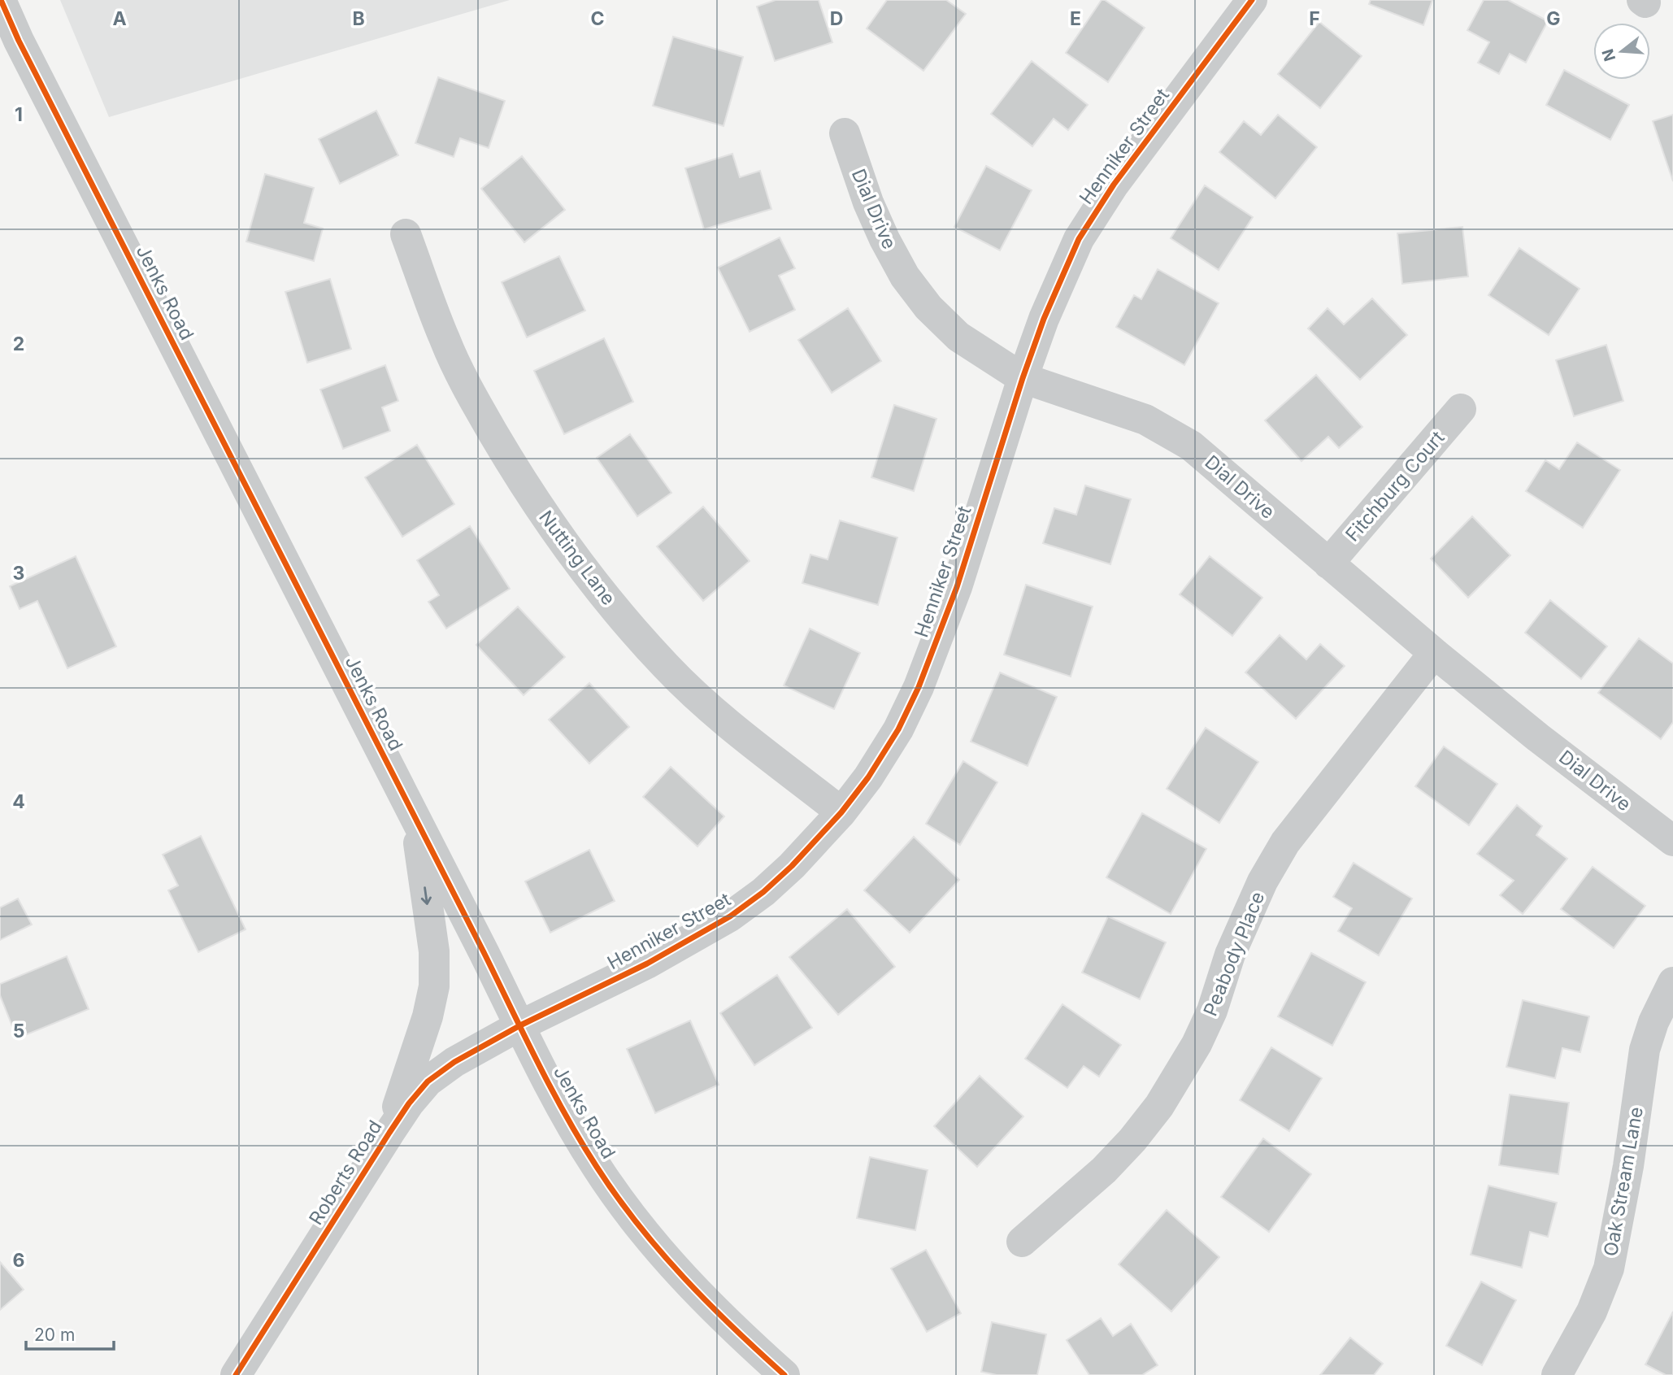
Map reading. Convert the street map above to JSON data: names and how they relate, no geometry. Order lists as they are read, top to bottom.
{
  "streets": {
    "street": [
      "Henniker Street",
      "Dial Drive",
      "Jenks Road",
      "Fitchburg Court",
      "Nutting Lane",
      "Peabody Place",
      "Roberts Road",
      "Oak Stream Lane"
    ]
  },
  "crossings": [
    ["Henniker Street", "Dial Drive"],
    ["Henniker Street", "Jenks Road"],
    ["Henniker Street", "Nutting Lane"],
    ["Henniker Street", "Roberts Road"],
    ["Dial Drive", "Fitchburg Court"],
    ["Dial Drive", "Peabody Place"],
    ["Jenks Road", "Roberts Road"]
  ],
  "scale_bar": "20 m",
  "north": "left",
  "grid": {
    "columns": [
      "A",
      "B",
      "C",
      "D",
      "E",
      "F",
      "G"
    ],
    "rows": [
      "1",
      "2",
      "3",
      "4",
      "5",
      "6"
    ]
  }
}
